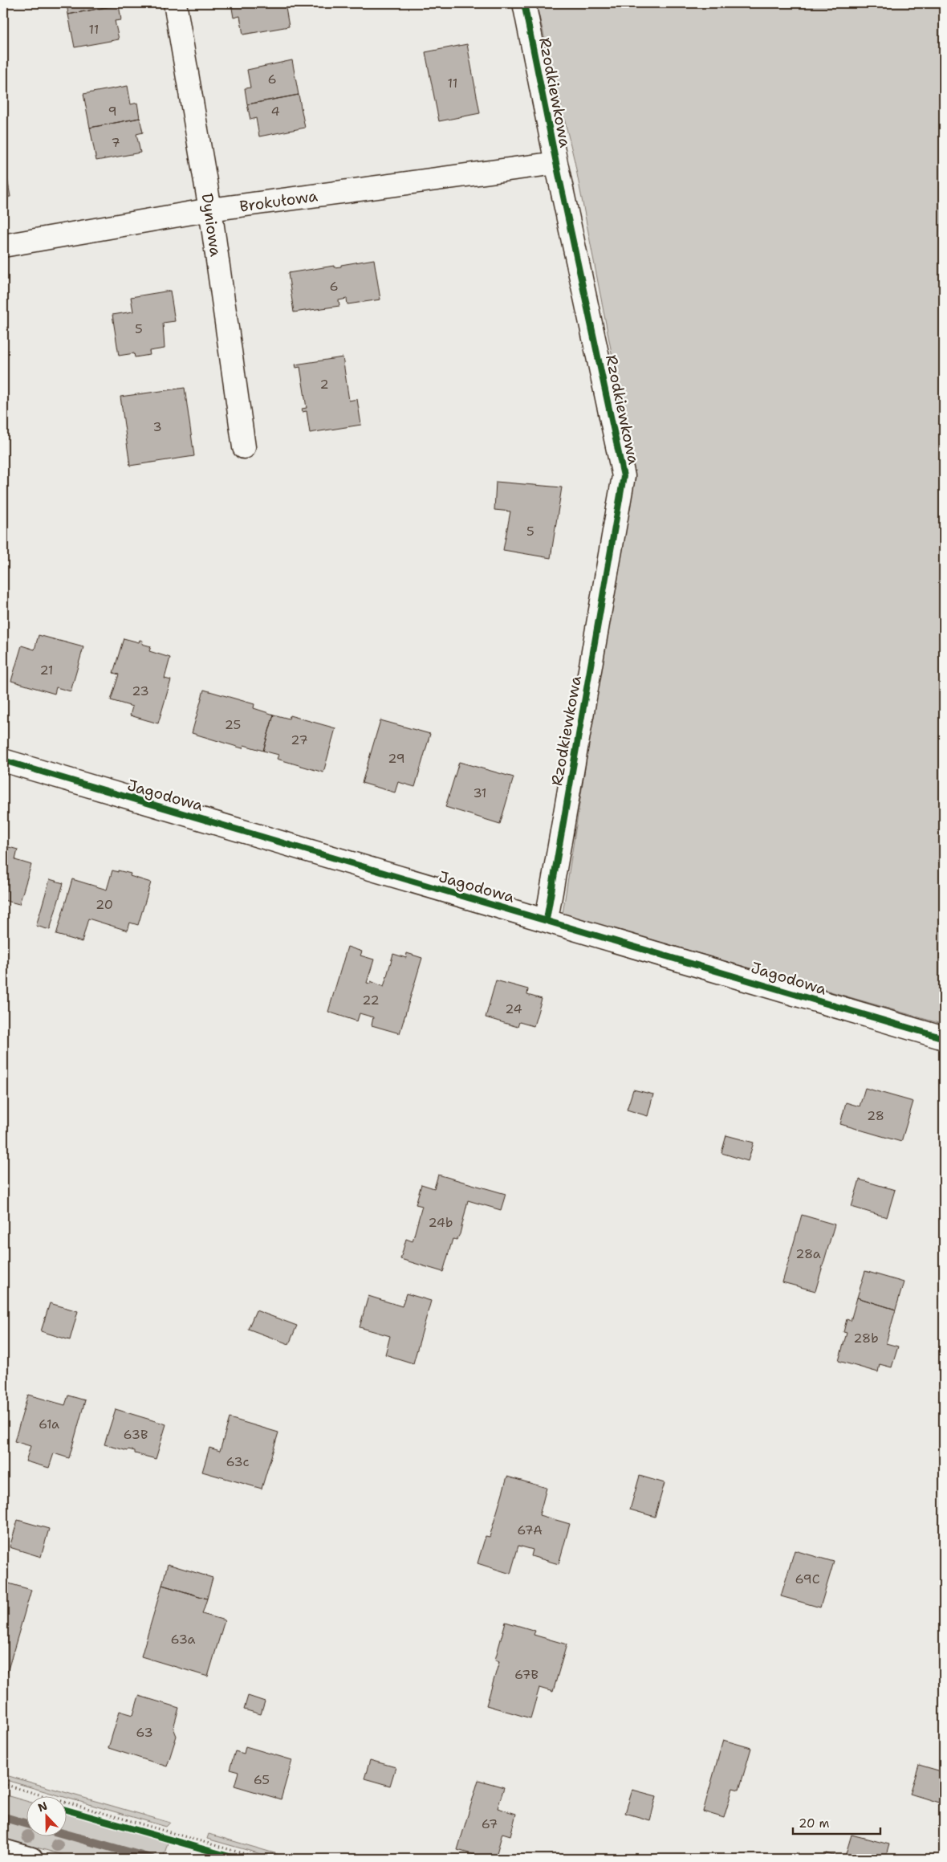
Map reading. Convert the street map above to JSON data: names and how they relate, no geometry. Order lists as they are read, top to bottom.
{
  "streets": {
    "street": [
      "Rzodkiewkowa",
      "Brokułowa",
      "Dyniowa",
      "Jagodowa"
    ]
  },
  "crossings": [
    ["Rzodkiewkowa", "Brokułowa"],
    ["Rzodkiewkowa", "Jagodowa"],
    ["Brokułowa", "Dyniowa"]
  ],
  "house_numbers": [
    "11",
    "6",
    "11",
    "9",
    "4",
    "7",
    "6",
    "5",
    "2",
    "3",
    "5",
    "21",
    "23",
    "25",
    "27",
    "29",
    "31",
    "20",
    "22",
    "24",
    "28",
    "24b",
    "28a",
    "28b",
    "61a",
    "63B",
    "63c",
    "67A",
    "69C",
    "63a",
    "67B",
    "63",
    "65",
    "67"
  ],
  "scale_bar": "20 m",
  "north": "top"
}
